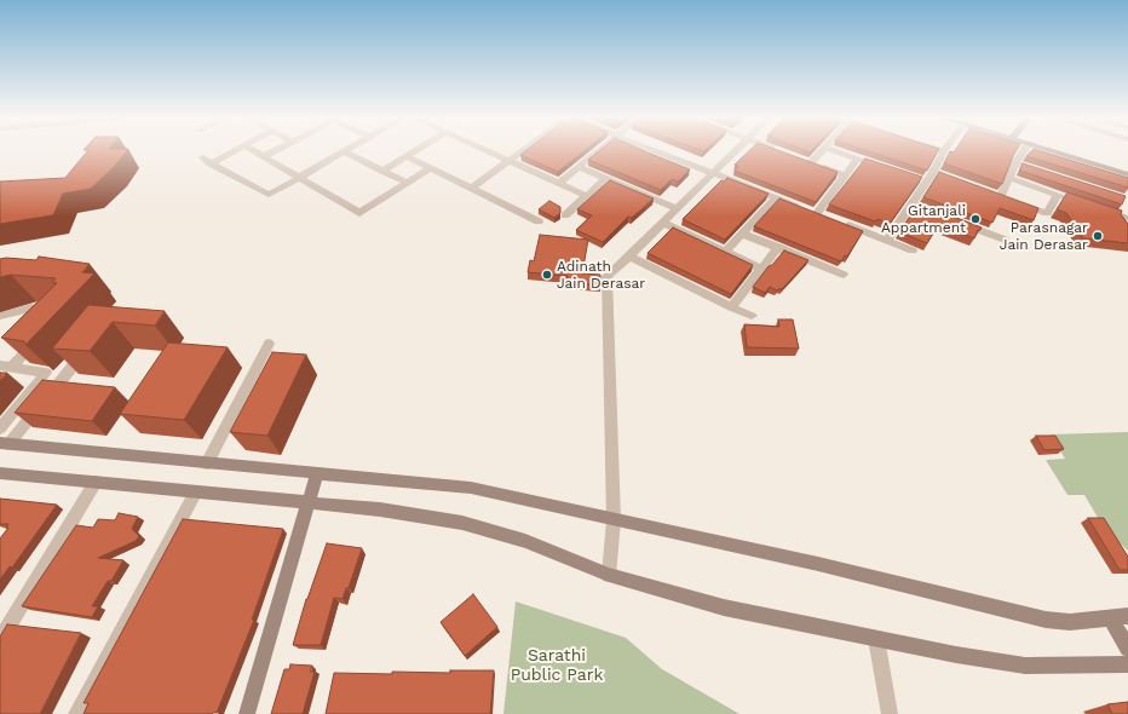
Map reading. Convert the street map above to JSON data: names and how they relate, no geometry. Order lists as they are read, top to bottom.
{
  "parks": ["Sarathi Public Park"],
  "places": ["Gitanjali Appartment", "Parasnagar Jain Derasar", "Adinath Jain Derasar"]
}
